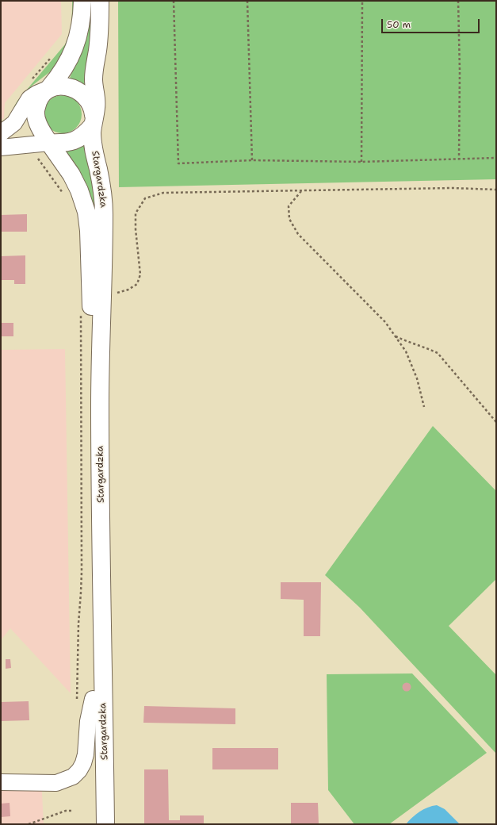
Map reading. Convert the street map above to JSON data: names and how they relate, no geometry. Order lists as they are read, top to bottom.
{
  "streets": {
    "main road": ["Stargardzka"]
  },
  "scale_bar": "50 m"
}
